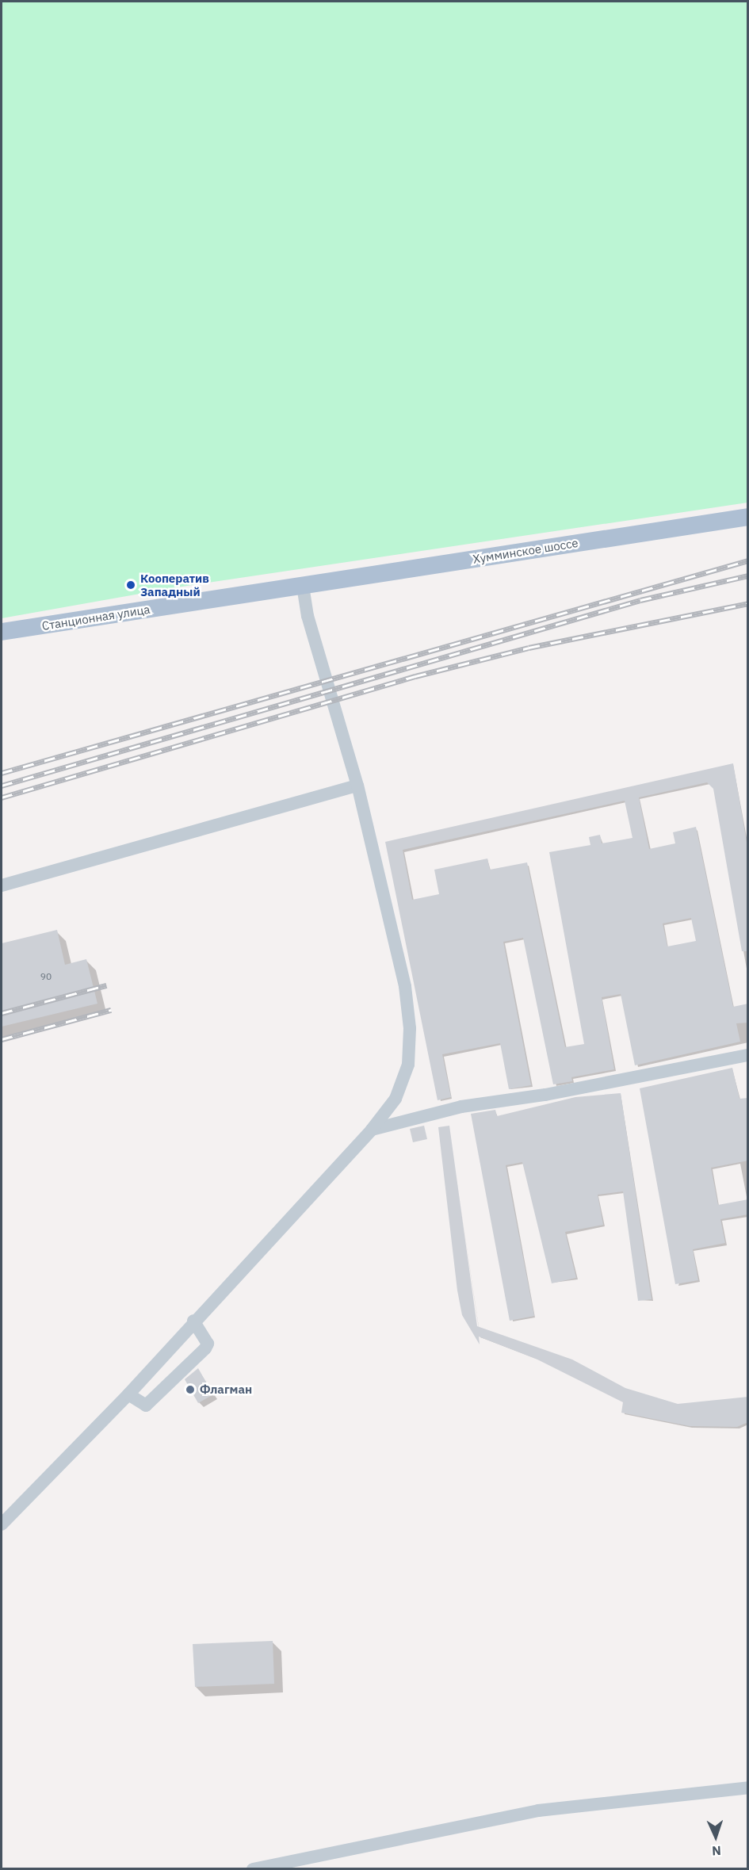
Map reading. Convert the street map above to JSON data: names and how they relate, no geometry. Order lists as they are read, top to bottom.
{
  "streets": {
    "main road": ["Хумминское шоссе", "Станционная улица"]
  },
  "crossings": [
    ["Хумминское шоссе", "Станционная улица"]
  ],
  "places": ["Кооператив Западный", "Флагман"],
  "house_numbers": ["90"],
  "north": "bottom"
}
